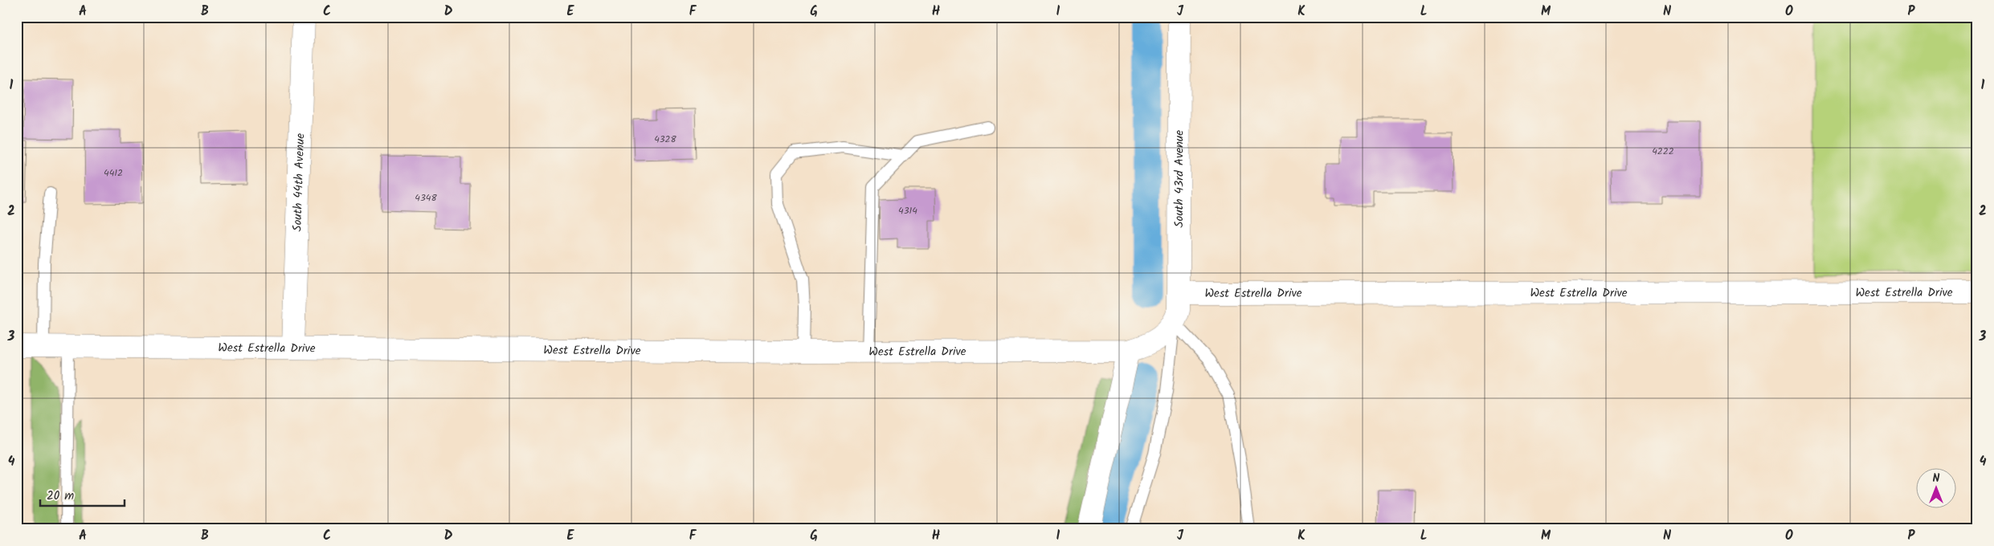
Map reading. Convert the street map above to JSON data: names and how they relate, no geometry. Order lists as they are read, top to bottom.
{
  "streets": {
    "street": ["South 43rd Avenue", "South 44th Avenue", "West Estrella Drive"]
  },
  "crossings": [
    ["South 43rd Avenue", "West Estrella Drive"],
    ["South 44th Avenue", "West Estrella Drive"]
  ],
  "house_numbers": [
    "4328",
    "4222",
    "4412",
    "4348",
    "4314"
  ],
  "scale_bar": "20 m",
  "north": "top",
  "grid": {
    "columns": [
      "A",
      "B",
      "C",
      "D",
      "E",
      "F",
      "G",
      "H",
      "I",
      "J",
      "K",
      "L",
      "M",
      "N",
      "O",
      "P"
    ],
    "rows": [
      "1",
      "2",
      "3",
      "4"
    ]
  }
}
